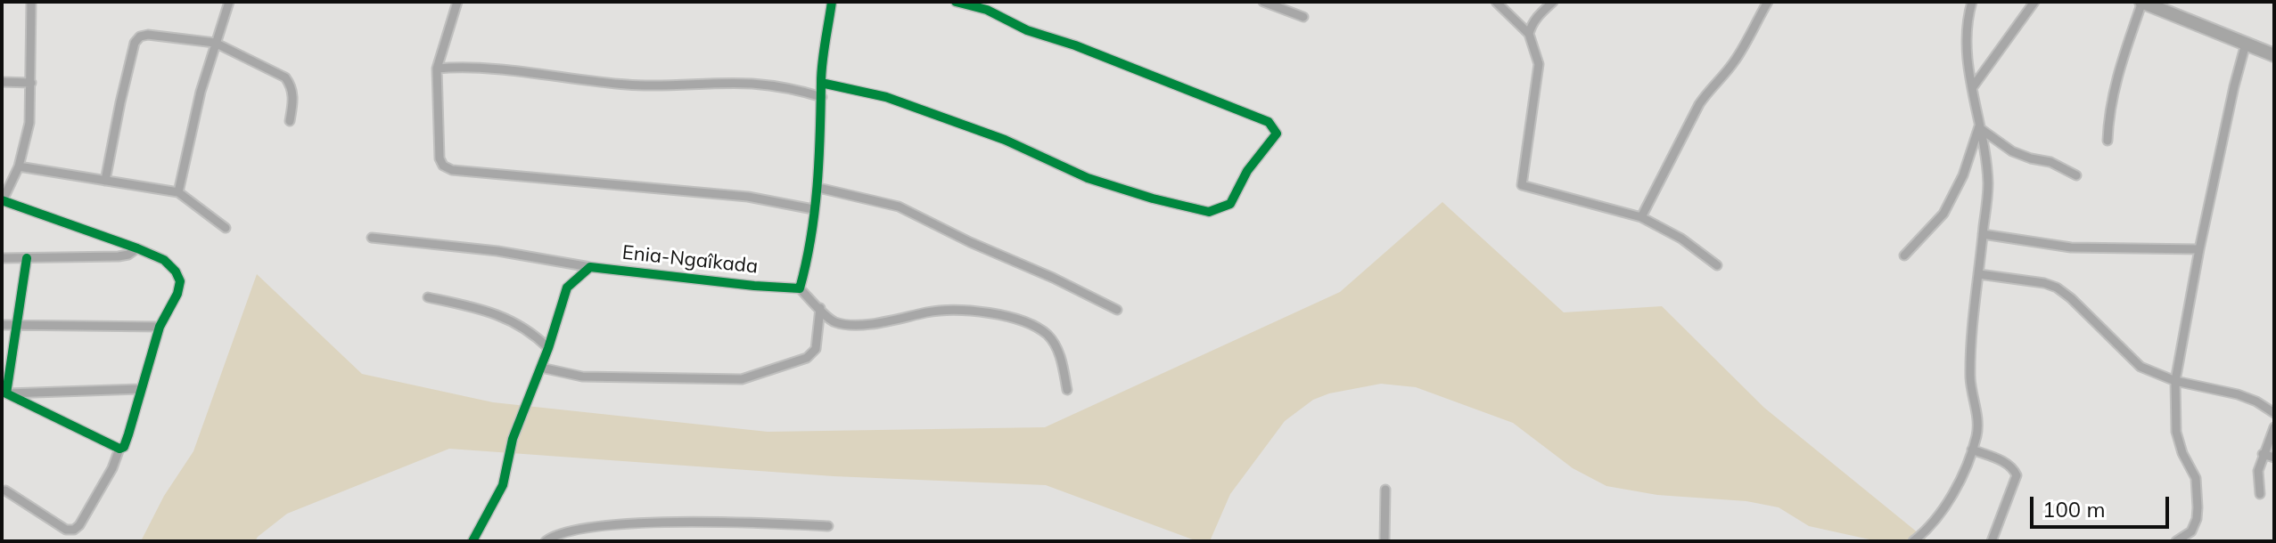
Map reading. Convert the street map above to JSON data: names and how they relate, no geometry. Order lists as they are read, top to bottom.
{
  "streets": {
    "street": ["Enia-Ngaîkada"]
  },
  "scale_bar": "100 m"
}
